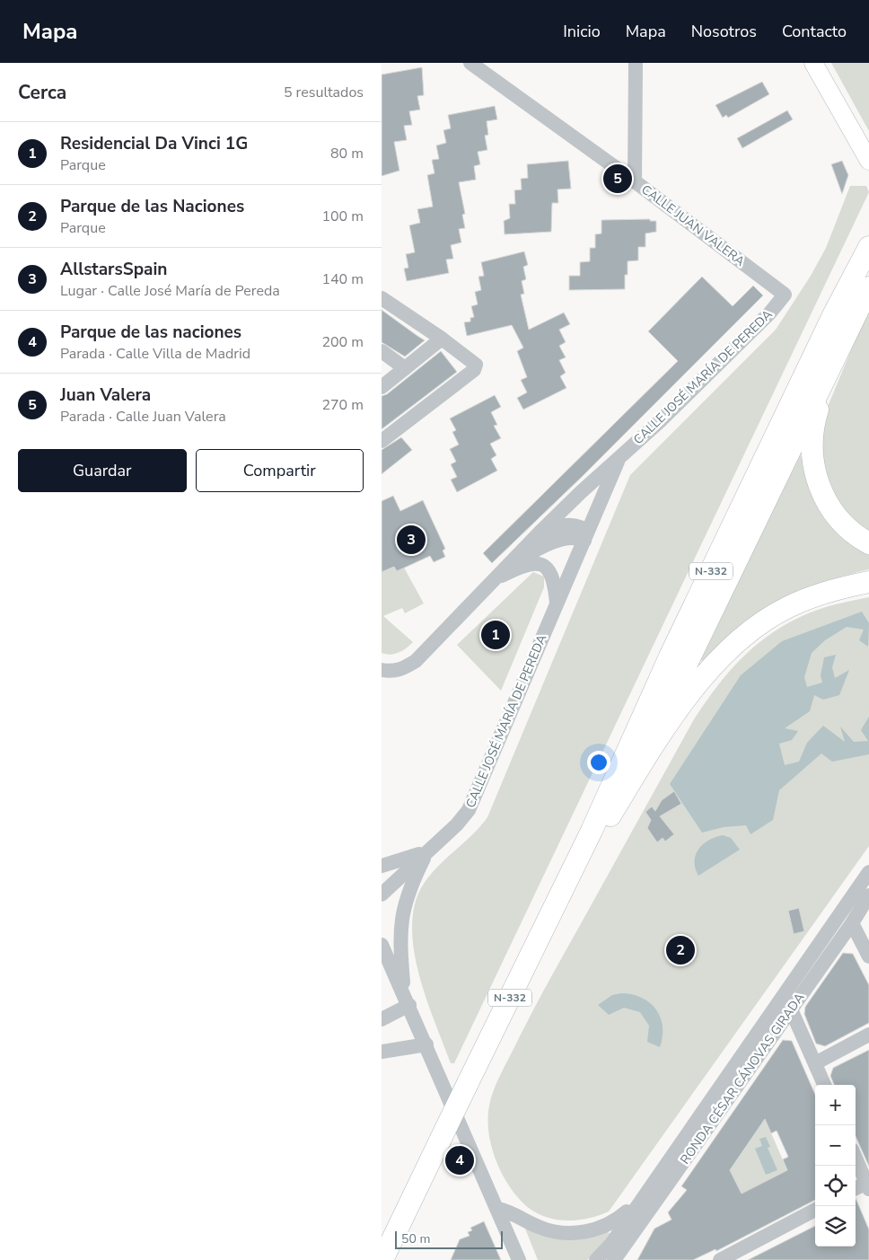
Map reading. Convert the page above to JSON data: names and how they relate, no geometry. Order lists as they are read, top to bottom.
{
  "streets": {
    "highway": ["N-332"],
    "street": ["CALLE JUAN VALERA", "CALLE JOSÉ MARÍA DE PEREDA", "RONDA CÉSAR CÁNOVAS GIRADA"]
  },
  "crossings": [
    ["CALLE JUAN VALERA", "CALLE JOSÉ MARÍA DE PEREDA"]
  ],
  "scale_bar": "50 m",
  "page": {
    "header": "Mapa",
    "nav": [
      "Inicio",
      "Mapa",
      "Nosotros",
      "Contacto"
    ],
    "heading": ["Cerca", "5 resultados"],
    "list": [
      {
        "mark": "1",
        "name": "Residencial Da Vinci 1G",
        "note": "Parque",
        "value": "80 m"
      },
      {
        "mark": "2",
        "name": "Parque de las Naciones",
        "note": "Parque",
        "value": "100 m"
      },
      {
        "mark": "3",
        "name": "AllstarsSpain",
        "note": "Lugar · Calle José María de Pereda",
        "value": "140 m"
      },
      {
        "mark": "4",
        "name": "Parque de las naciones",
        "note": "Parada · Calle Villa de Madrid",
        "value": "200 m"
      },
      {
        "mark": "5",
        "name": "Juan Valera",
        "note": "Parada · Calle Juan Valera",
        "value": "270 m"
      }
    ],
    "pins": [
      "5",
      "3",
      "1",
      "2",
      "4"
    ],
    "buttons": ["Guardar", "Compartir"],
    "map_buttons": ["+", "−"],
    "scale": "50 m"
  }
}
